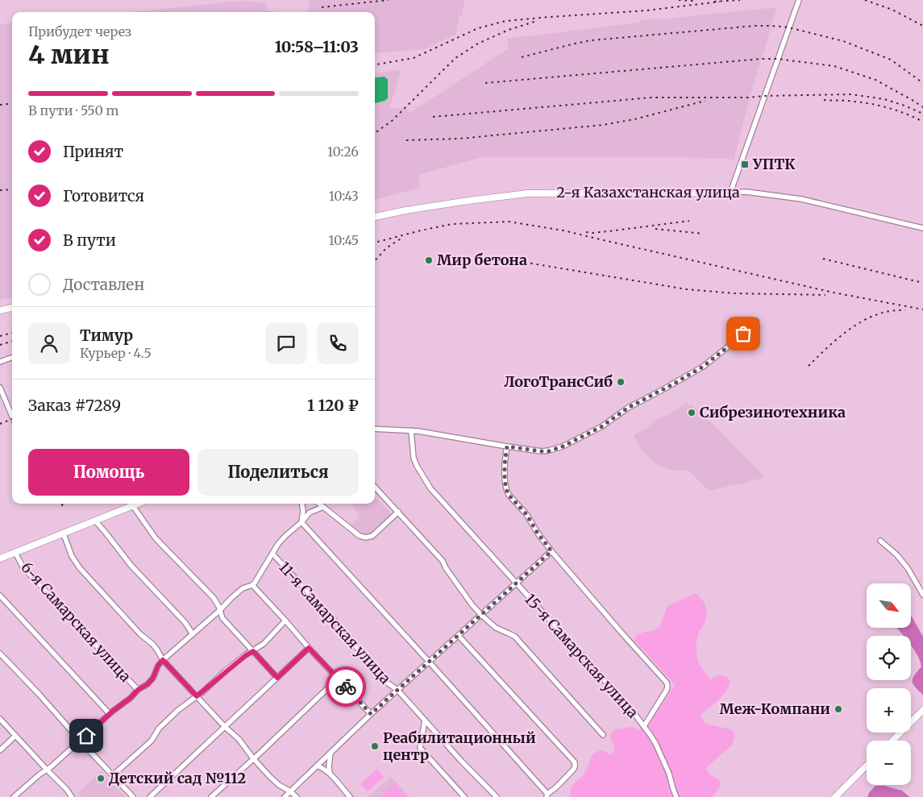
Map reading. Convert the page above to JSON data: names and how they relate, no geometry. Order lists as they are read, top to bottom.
{
  "streets": {
    "street": [
      "2-я Казахстанская улица",
      "6-я Самарская улица",
      "11-я Самарская улица",
      "15-я Самарская улица"
    ]
  },
  "places": {
    "transit": ["УПТК"],
    "other": [
      "Мир бетона",
      "ЛогоТрансСиб",
      "Сибрезинотехника",
      "Меж-Компани",
      "Реабилитационный центр",
      "Детский сад №112"
    ]
  },
  "north": "bottom right",
  "page": {
    "heading": ["4 мин", "Прибудет через", "10:58–11:03"],
    "panel": [
      "Тимур",
      "Курьер · 4.5",
      "Заказ #7289",
      "1 120 ₽"
    ],
    "bar": "В пути · 550 m",
    "list": [
      ["Принят", "10:26"],
      ["Готовится", "10:43"],
      ["В пути", "10:45"],
      "Доставлен"
    ],
    "buttons": ["Помощь", "Поделиться"],
    "map_buttons": ["+", "−"]
  }
}
